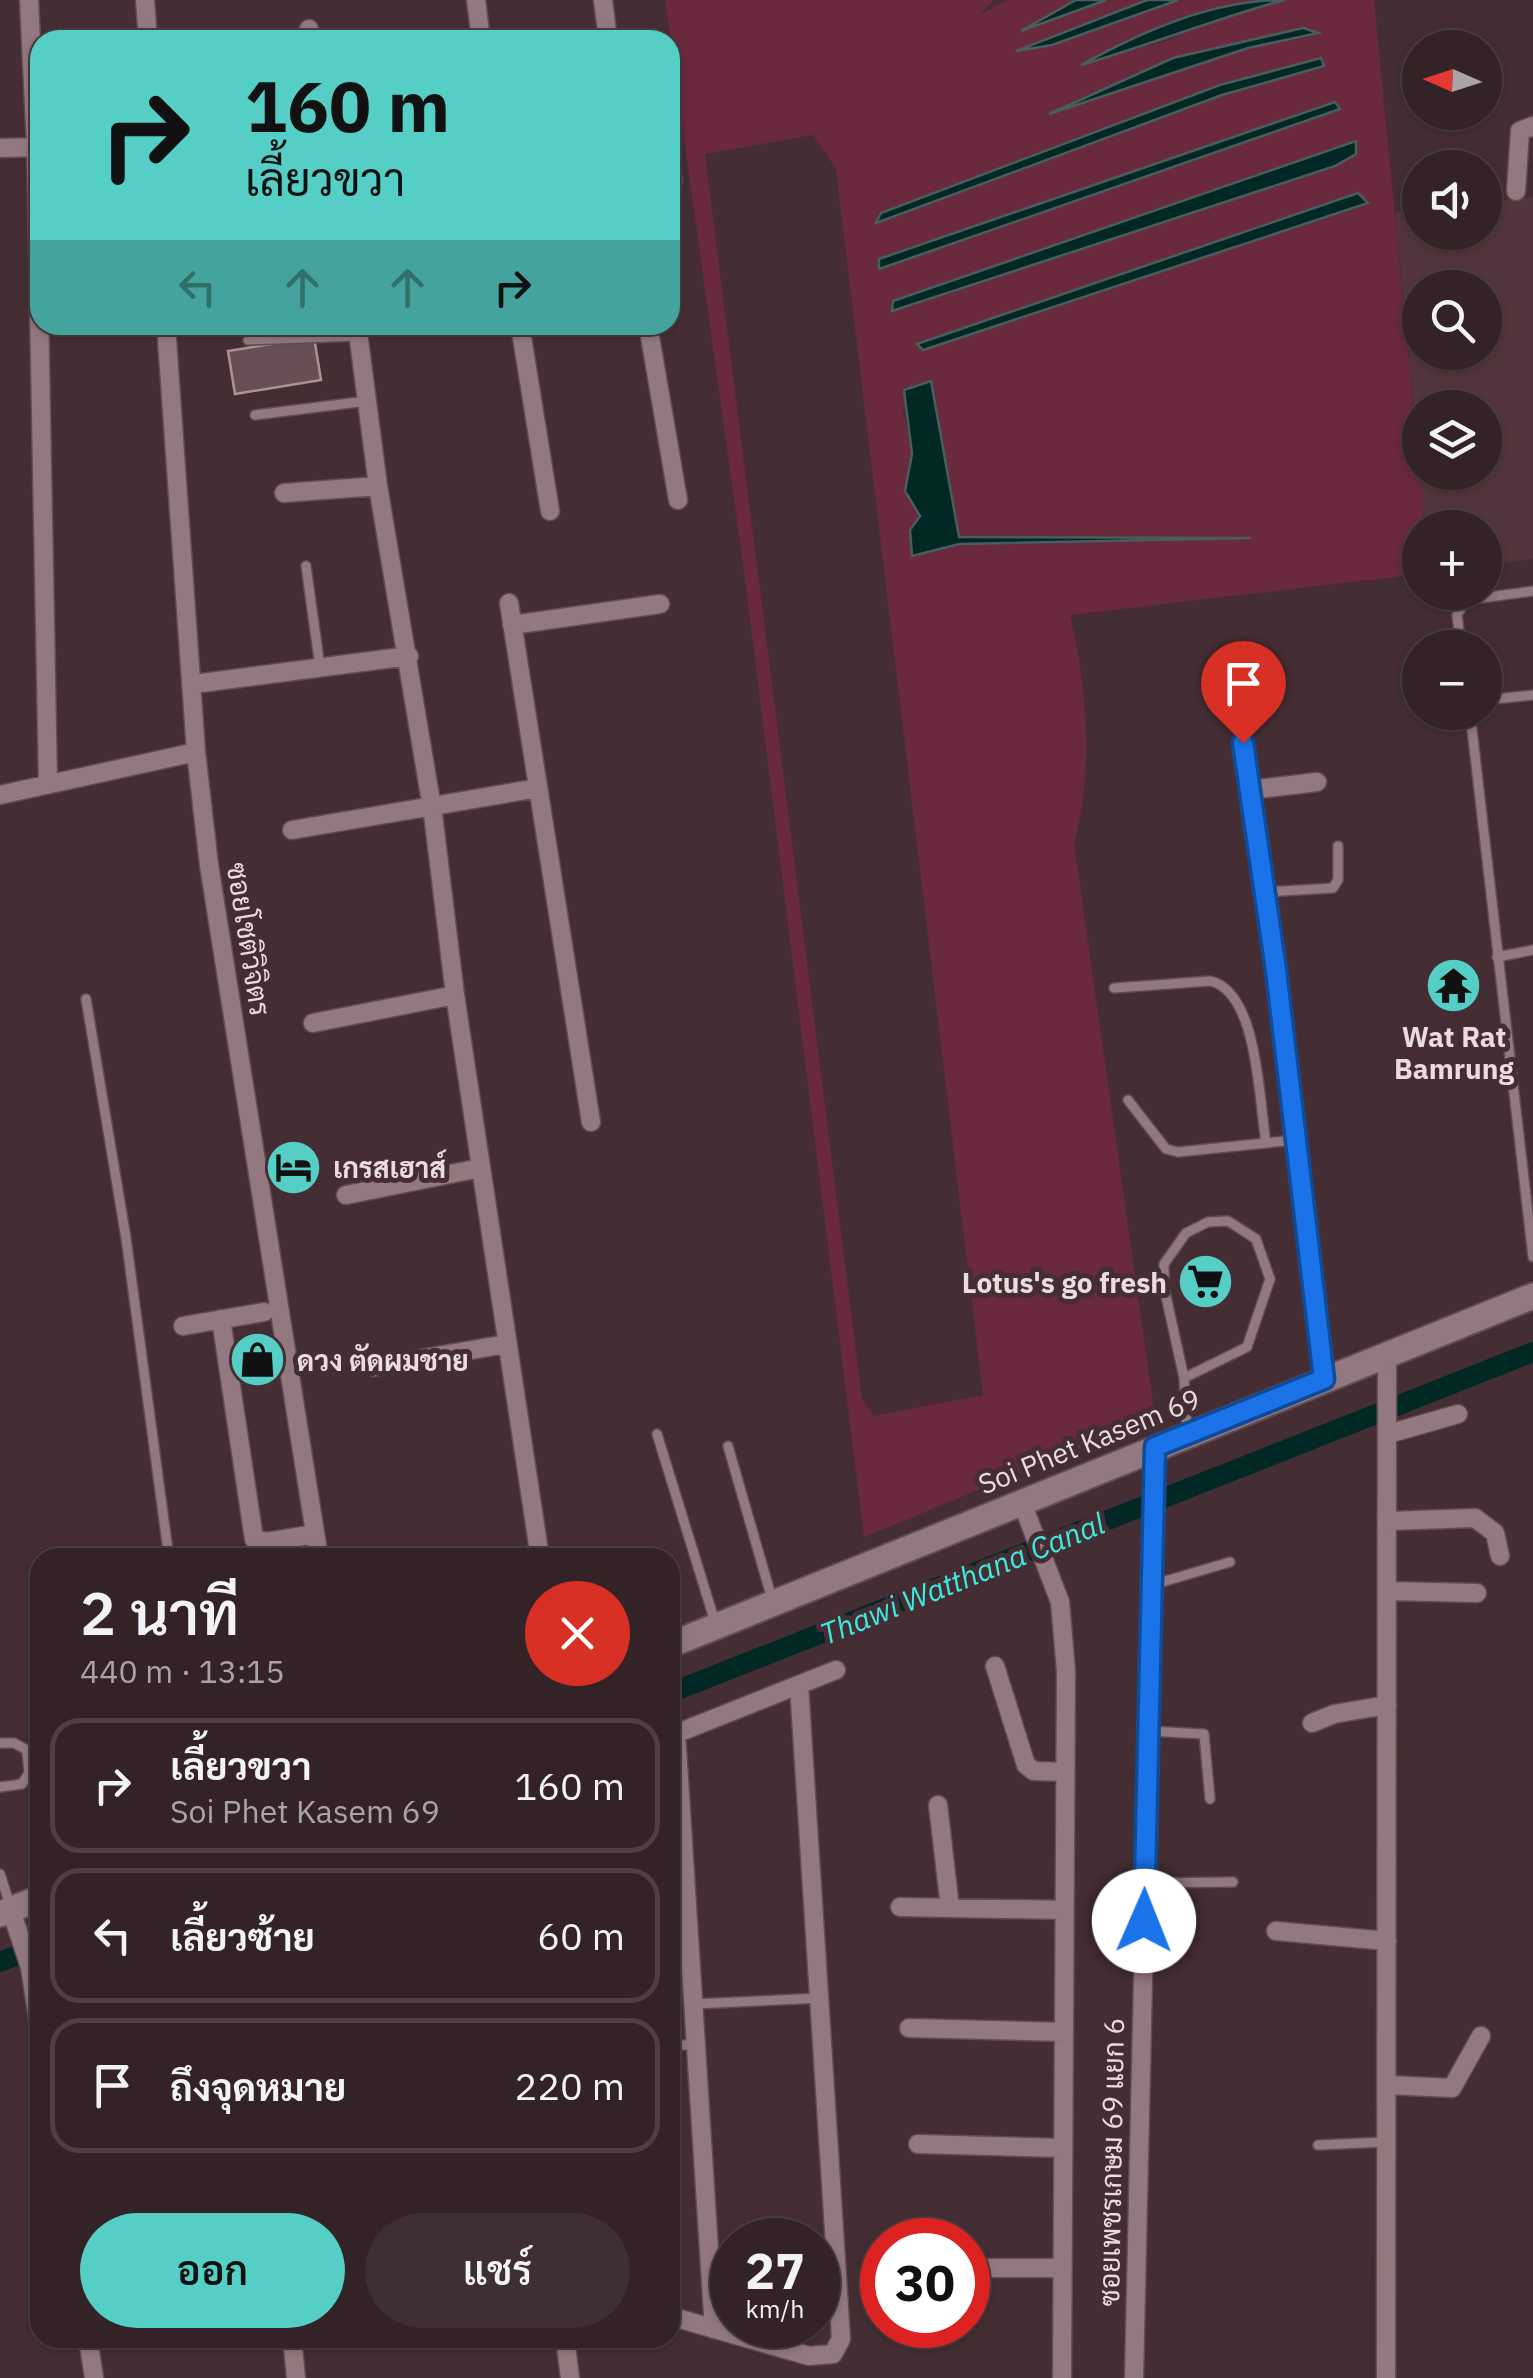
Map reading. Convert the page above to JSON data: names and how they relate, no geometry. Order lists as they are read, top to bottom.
{
  "streets": {
    "main road": ["Soi Phet Kasem 69"],
    "street": ["ซอยโชติวิจิตร", "ซอยเพชรเกษม 69 แยก 6"]
  },
  "crossings": [
    ["Soi Phet Kasem 69", "ซอยเพชรเกษม 69 แยก 6"]
  ],
  "water": ["Thawi Watthana Canal"],
  "places": {
    "temple": ["Wat Rat Bamrung"],
    "hotel": ["เกรสเฮาส์"],
    "supermarket": ["Lotus's go fresh"],
    "shop": ["ดวง ตัดผมชาย"]
  },
  "north": "left",
  "page": {
    "map_buttons": ["+", "−"],
    "turn": ["160 m", "เลี้ยวขวา"],
    "heading": ["2 นาที", "440 m · 13:15"],
    "list": [
      {
        "name": "เลี้ยวขวา",
        "note": "Soi Phet Kasem 69",
        "value": "160 m"
      },
      {
        "name": "เลี้ยวซ้าย",
        "value": "60 m"
      },
      {
        "name": "ถึงจุดหมาย",
        "value": "220 m"
      }
    ],
    "buttons": ["ออก", "แชร์"],
    "speed": "27 km/h",
    "limit": "30"
  }
}
